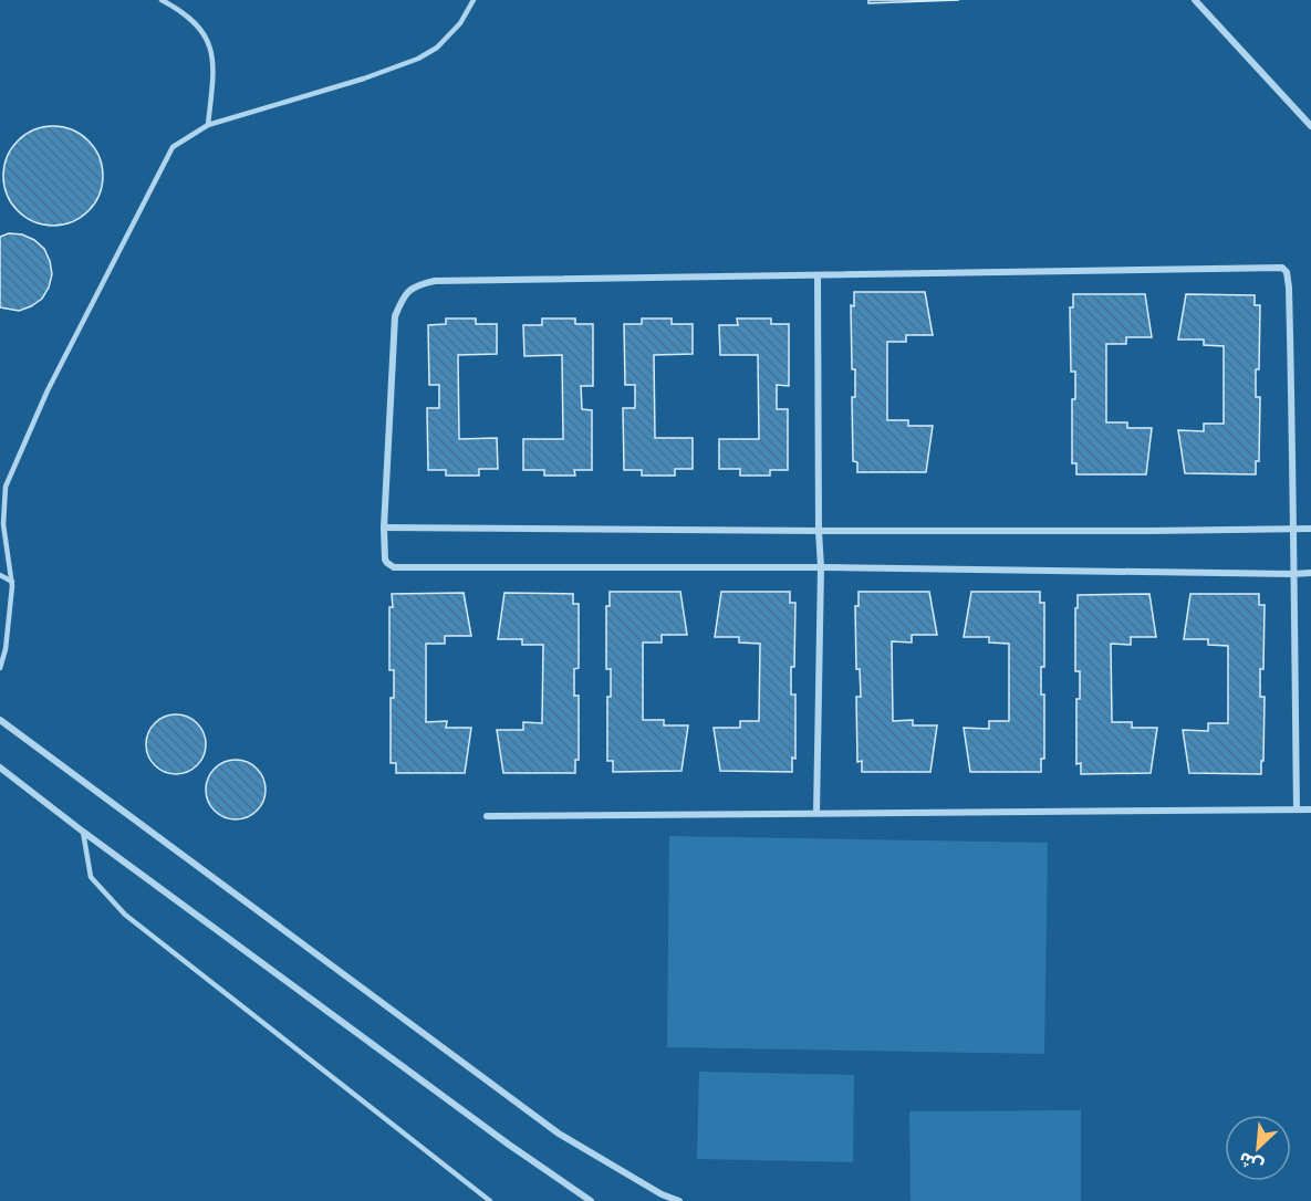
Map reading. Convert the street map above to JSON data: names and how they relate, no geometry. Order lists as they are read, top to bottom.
{
  "north": "bottom left"
}
